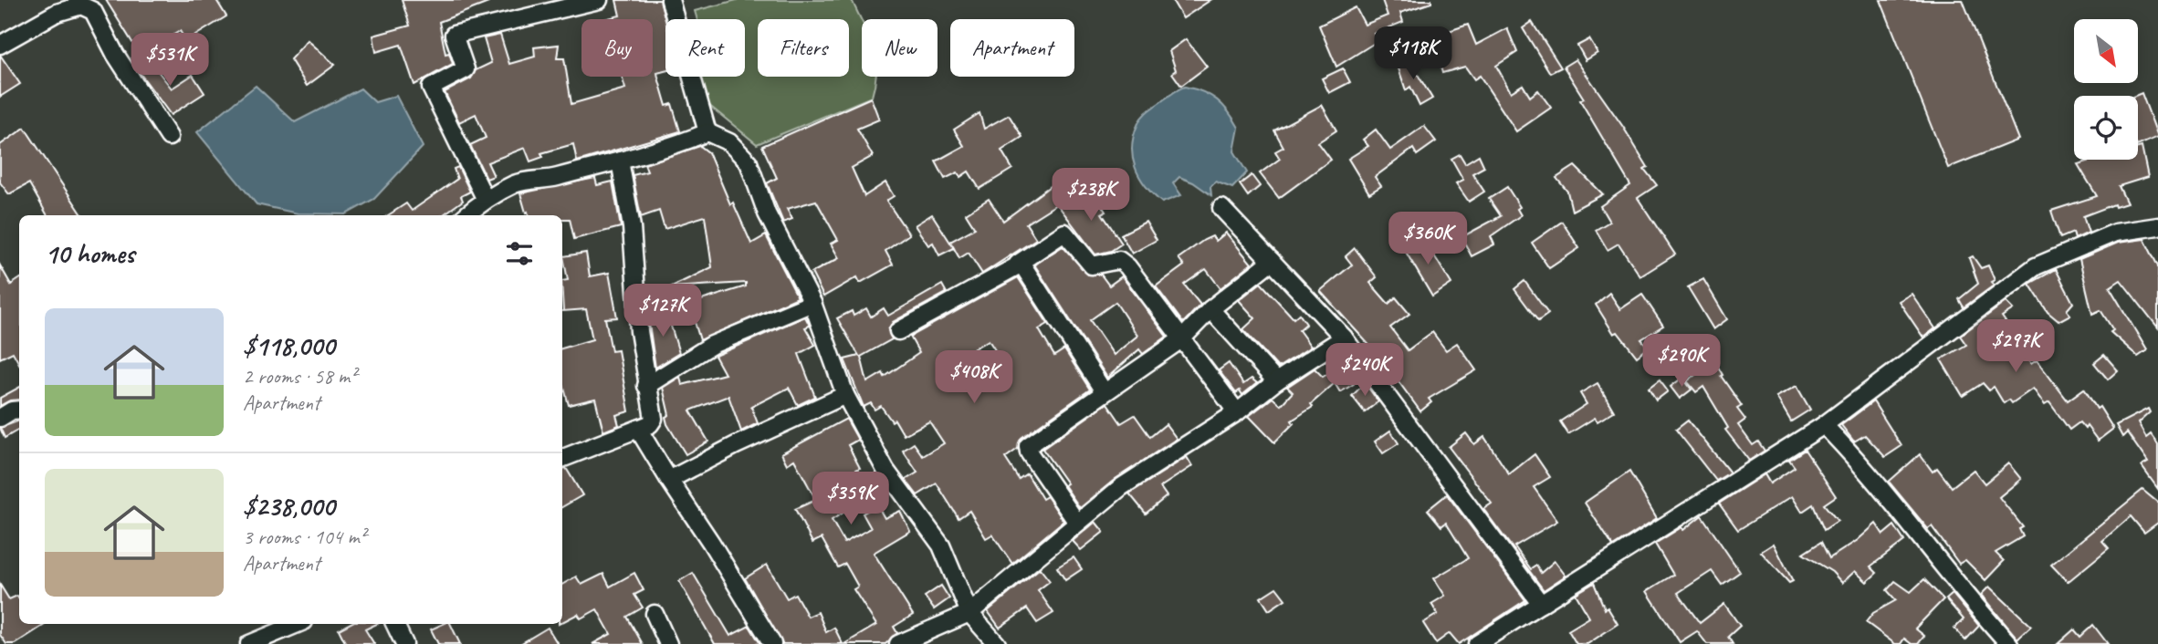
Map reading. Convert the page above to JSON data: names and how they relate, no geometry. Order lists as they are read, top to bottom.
{
  "north": "bottom right",
  "page": {
    "chip": [
      "Buy",
      "Rent",
      "Filters",
      "New",
      "Apartment"
    ],
    "price": [
      "$118K",
      "$531K",
      "$238K",
      "$360K",
      "$127K",
      "$297K",
      "$290K",
      "$240K",
      "$408K",
      "$359K"
    ],
    "heading": "10 homes",
    "list": [
      {
        "name": "$118,000",
        "note": "2 rooms · 58 m² · Apartment"
      },
      {
        "name": "$238,000",
        "note": "3 rooms · 104 m² · Apartment"
      }
    ]
  }
}
